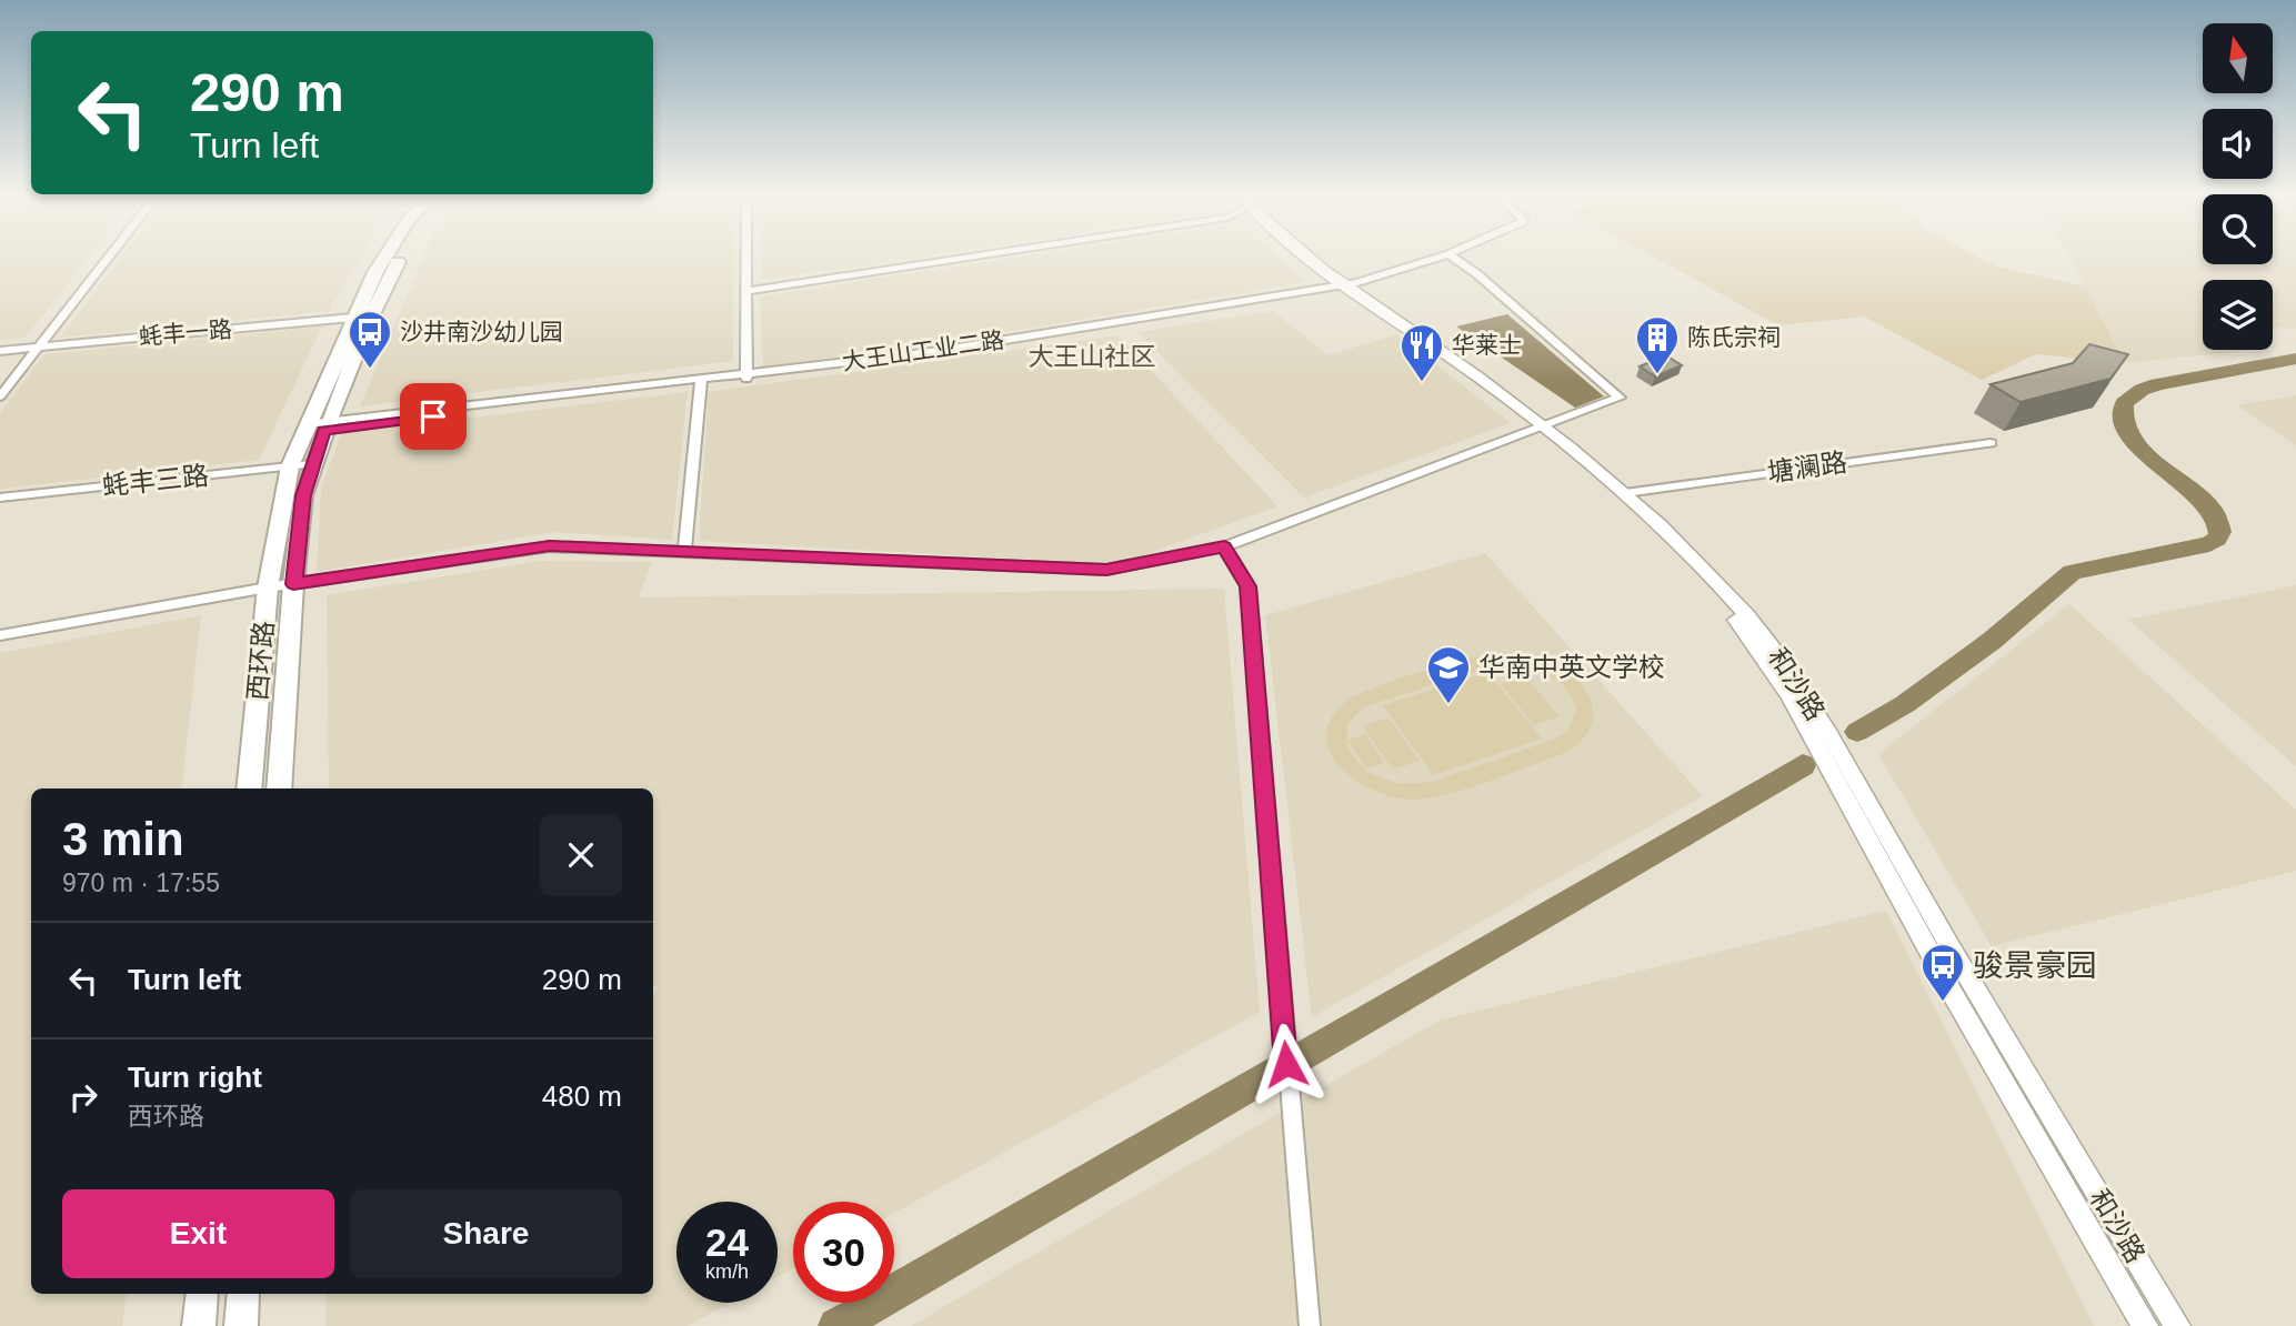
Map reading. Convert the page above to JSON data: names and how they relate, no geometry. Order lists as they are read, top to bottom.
{
  "streets": {
    "main road": ["西环路", "和沙路"],
    "street": [
      "蚝丰一路",
      "大王山工业二路",
      "塘澜路",
      "蚝丰三路"
    ]
  },
  "crossings": [
    ["蚝丰一路", "西环路"],
    ["大王山工业二路", "西环路"],
    ["大王山工业二路", "和沙路"],
    ["塘澜路", "和沙路"],
    ["蚝丰三路", "西环路"]
  ],
  "districts": ["大王山社区"],
  "places": {
    "bus stop": ["沙井南沙幼儿园", "骏景豪园"],
    "building": ["陈氏宗祠"],
    "restaurant": ["华莱士"],
    "school or university": ["华南中英文学校"]
  },
  "north": "top",
  "page": {
    "turn": ["290 m", "Turn left"],
    "heading": ["3 min", "970 m · 17:55"],
    "list": [
      {
        "name": "Turn left",
        "value": "290 m"
      },
      {
        "name": "Turn right",
        "note": "西环路",
        "value": "480 m"
      }
    ],
    "buttons": ["Exit", "Share"],
    "speed": "24 km/h",
    "limit": "30"
  }
}
